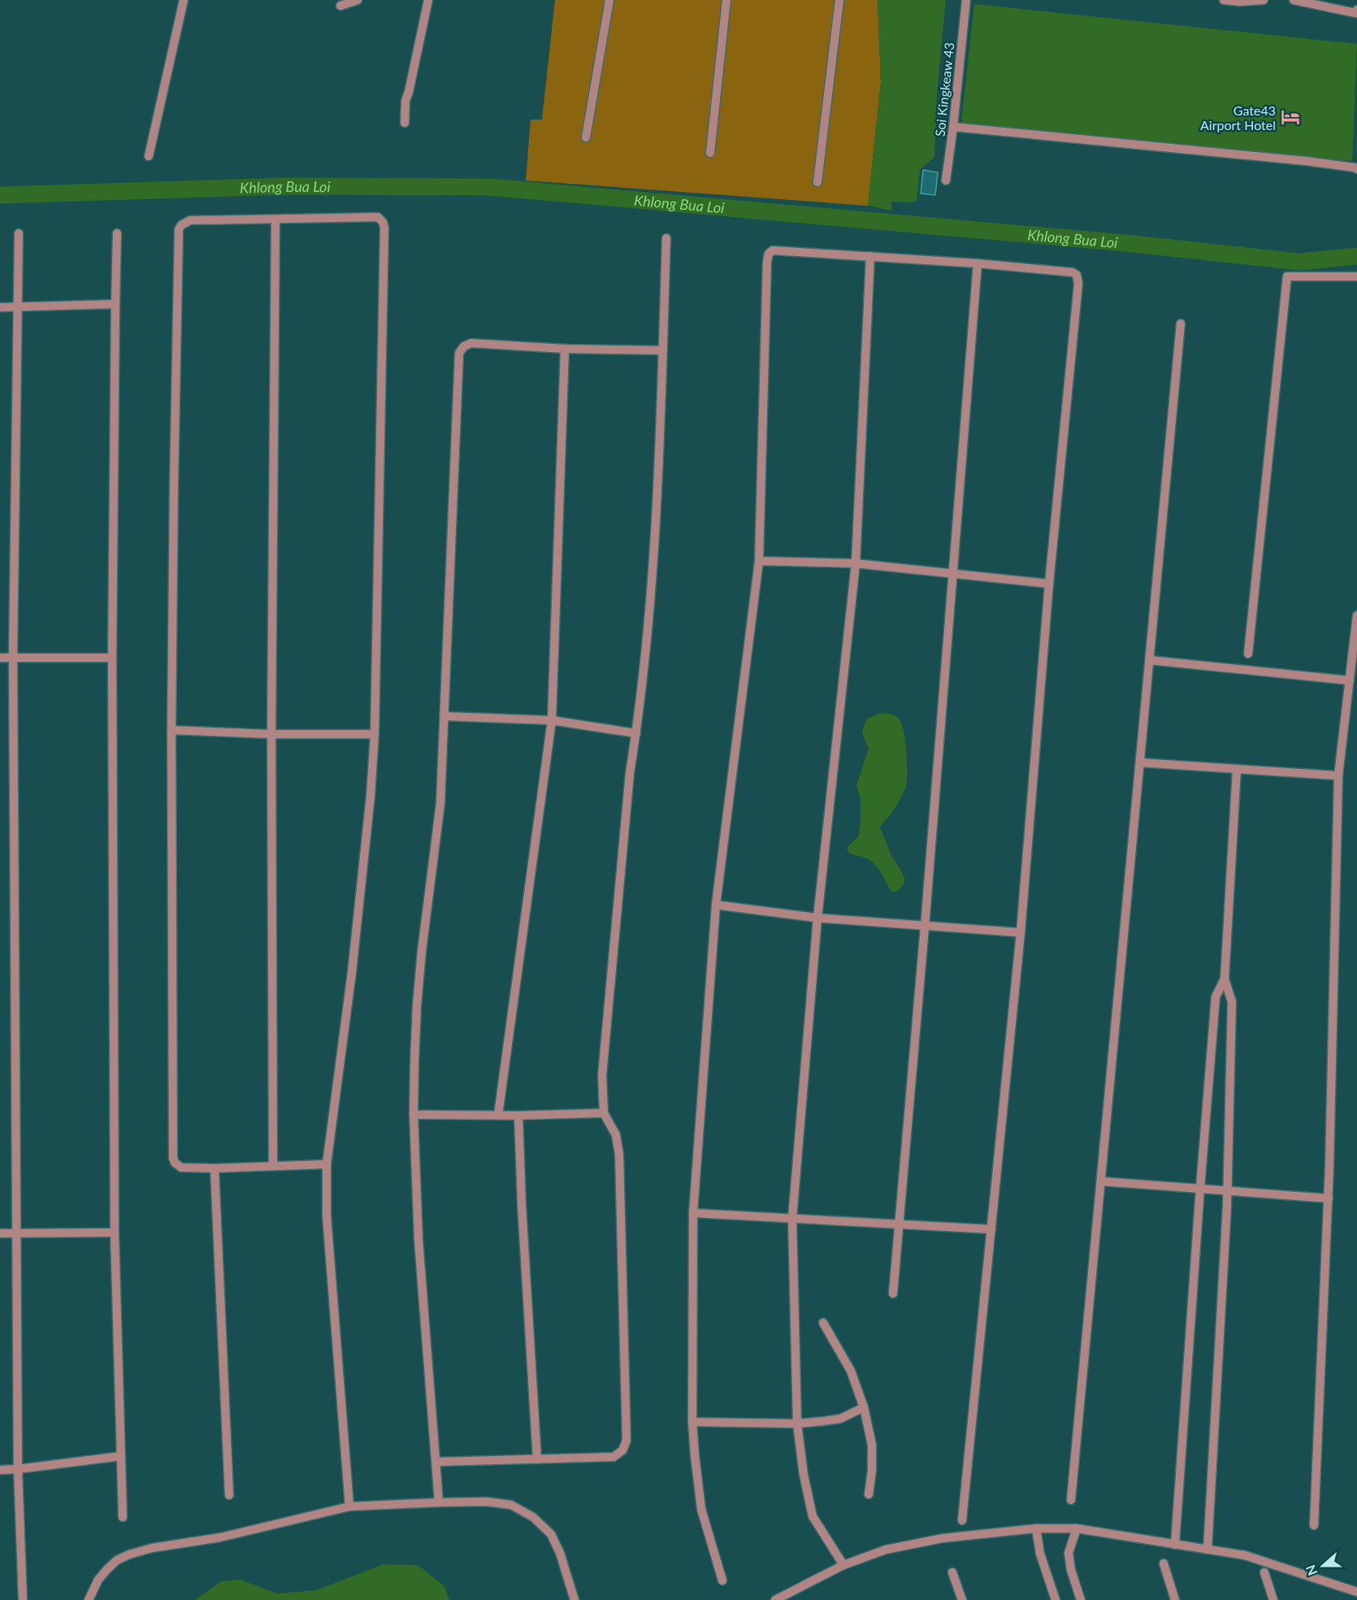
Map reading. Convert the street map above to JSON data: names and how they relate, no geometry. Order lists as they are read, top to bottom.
{
  "streets": {
    "street": ["Soi Kingkeaw 43"]
  },
  "water": ["Khlong Bua Loi"],
  "places": {
    "hotel": ["Gate43 Airport Hotel"]
  },
  "north": "left"
}
